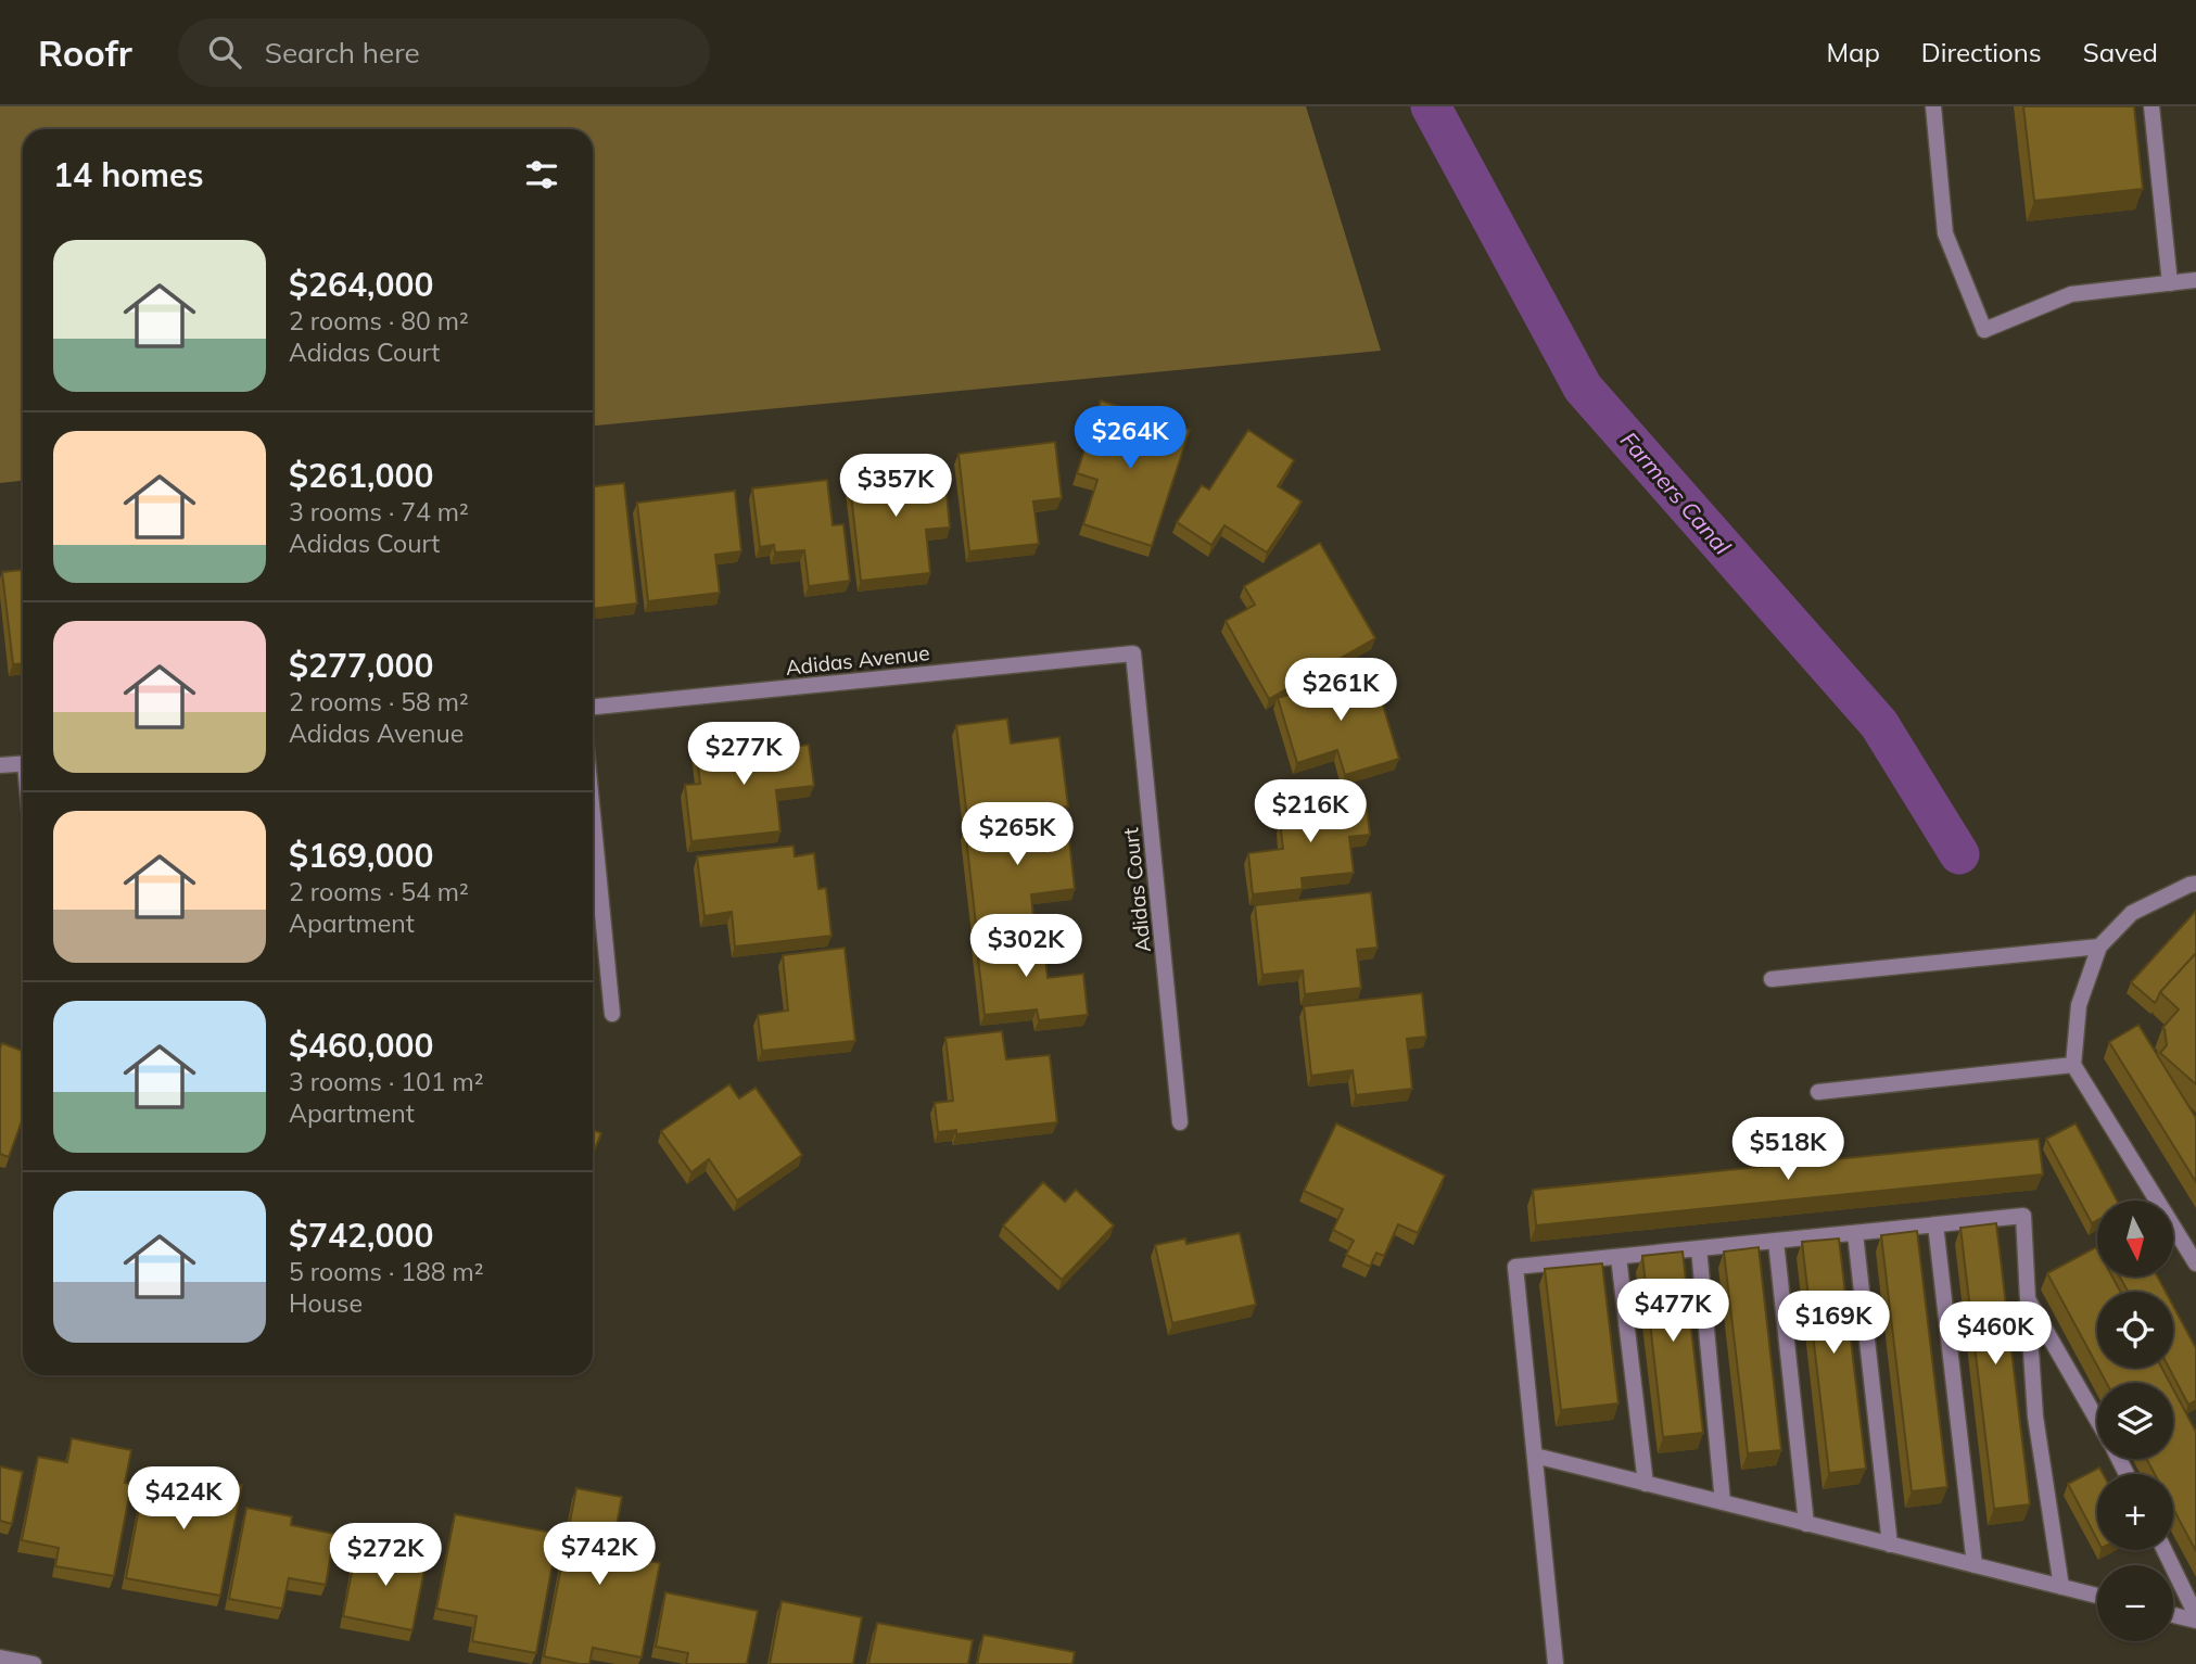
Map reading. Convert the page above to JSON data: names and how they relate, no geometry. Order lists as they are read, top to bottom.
{
  "streets": {
    "street": ["Adidas Avenue", "Adidas Court"]
  },
  "crossings": [
    ["Adidas Avenue", "Adidas Court"]
  ],
  "water": ["Farmers Canal"],
  "north": "bottom",
  "page": {
    "header": "Roofr",
    "search": "Search here",
    "nav": ["Map", "Directions", "Saved"],
    "heading": "14 homes",
    "list": [
      {
        "name": "$264,000",
        "note": "2 rooms · 80 m² · Adidas Court"
      },
      {
        "name": "$261,000",
        "note": "3 rooms · 74 m² · Adidas Court"
      },
      {
        "name": "$277,000",
        "note": "2 rooms · 58 m² · Adidas Avenue"
      },
      {
        "name": "$169,000",
        "note": "2 rooms · 54 m² · Apartment"
      },
      {
        "name": "$460,000",
        "note": "3 rooms · 101 m² · Apartment"
      },
      {
        "name": "$742,000",
        "note": "5 rooms · 188 m² · House"
      }
    ],
    "price": [
      "$264K",
      "$357K",
      "$261K",
      "$277K",
      "$216K",
      "$265K",
      "$302K",
      "$518K",
      "$477K",
      "$169K",
      "$460K",
      "$424K",
      "$742K",
      "$272K"
    ],
    "map_buttons": ["+", "−"]
  }
}
